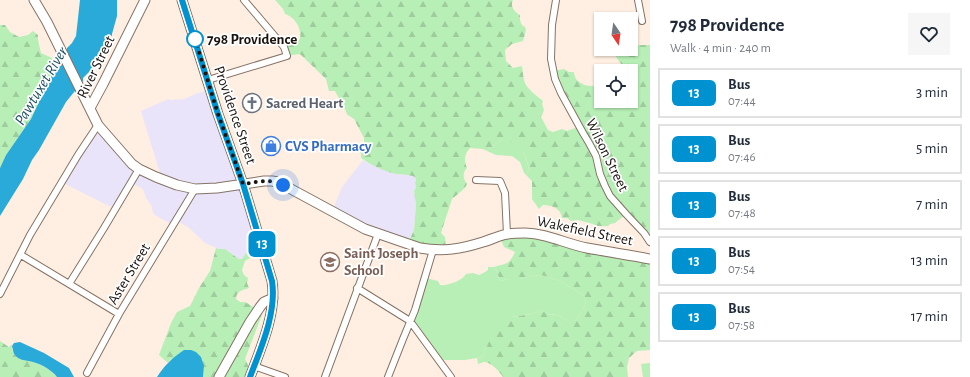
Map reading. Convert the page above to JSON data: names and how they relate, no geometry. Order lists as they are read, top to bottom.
{
  "streets": {
    "main road": ["River Street", "Providence Street", "Wakefield Street"],
    "street": ["Wilson Street", "Aster Street"]
  },
  "crossings": [
    ["River Street", "Providence Street"],
    ["River Street", "Wakefield Street"],
    ["River Street", "Aster Street"],
    ["Providence Street", "Wakefield Street"]
  ],
  "water": ["Pawtuxet River"],
  "places": {
    "other": ["798 Providence"],
    "church": ["Sacred Heart"],
    "shop": ["CVS Pharmacy"],
    "school or university": ["Saint Joseph School"]
  },
  "lines": ["bus line 13"],
  "north": "bottom",
  "page": {
    "on_map": "13",
    "heading": ["798 Providence", "Walk · 4 min · 240 m"],
    "list": [
      {
        "mark": "13",
        "name": "Bus",
        "note": "07:44",
        "value": "3 min"
      },
      {
        "mark": "13",
        "name": "Bus",
        "note": "07:46",
        "value": "5 min"
      },
      {
        "mark": "13",
        "name": "Bus",
        "note": "07:48",
        "value": "7 min"
      },
      {
        "mark": "13",
        "name": "Bus",
        "note": "07:54",
        "value": "13 min"
      },
      {
        "mark": "13",
        "name": "Bus",
        "note": "07:58",
        "value": "17 min"
      }
    ]
  }
}
